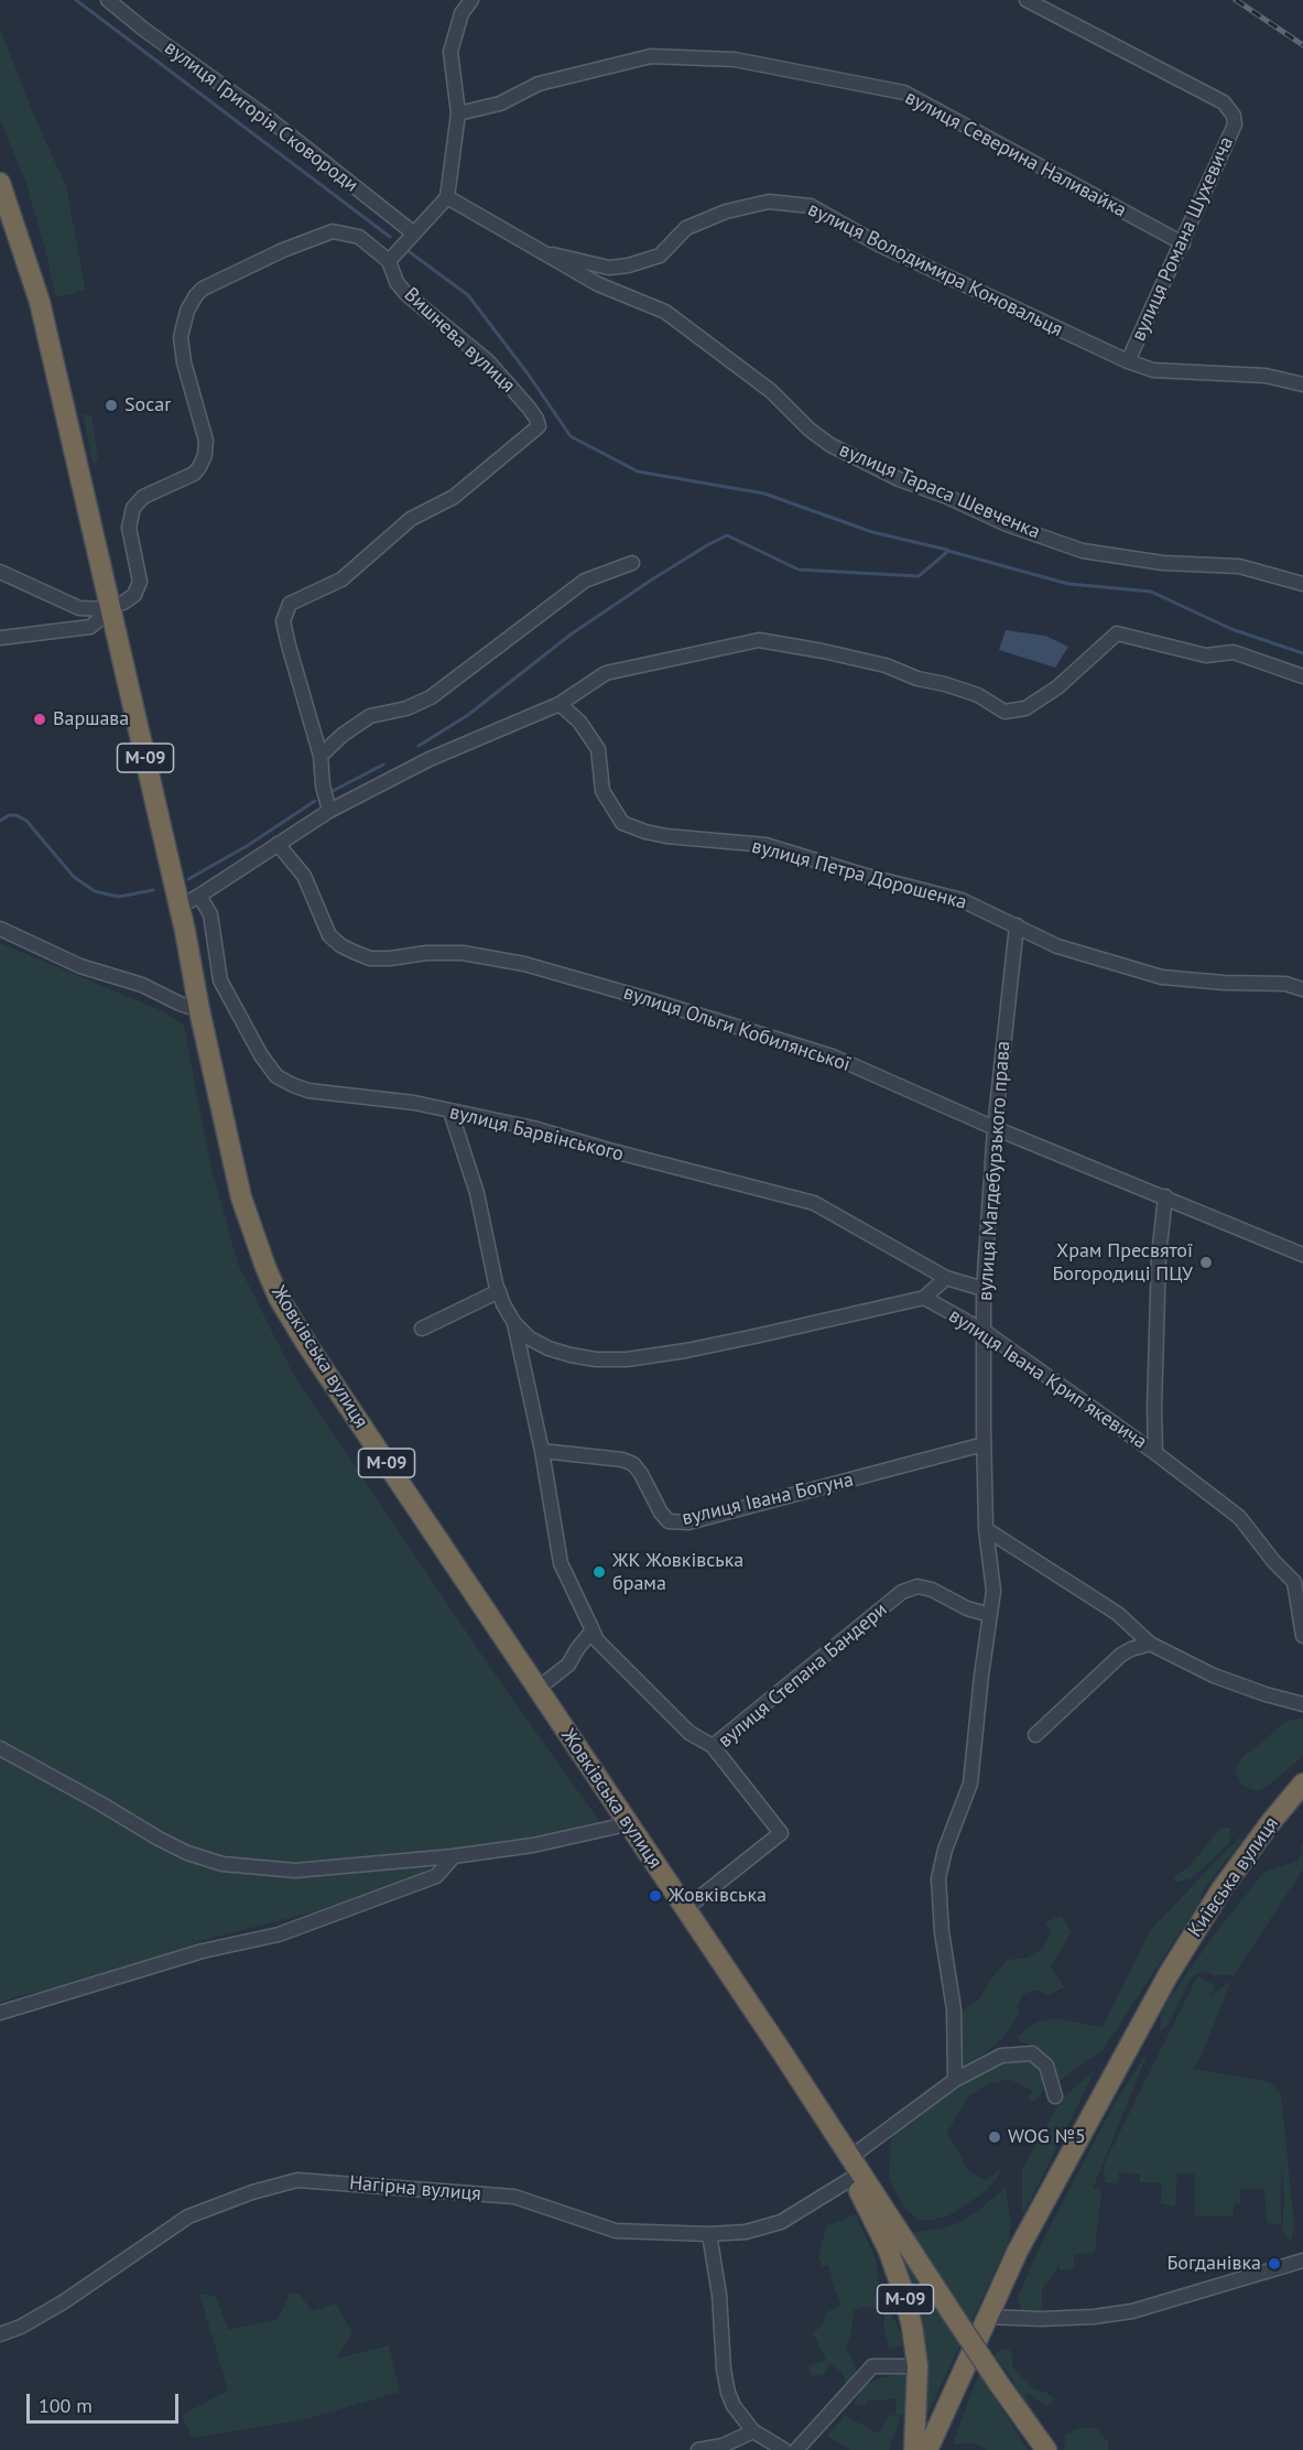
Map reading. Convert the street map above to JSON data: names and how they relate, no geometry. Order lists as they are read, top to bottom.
{
  "streets": {
    "highway": ["М-09", "Жовківська вулиця", "Київська вулиця"],
    "street": [
      "вулиця Григорія Сковороди",
      "вулиця Северина Наливайка",
      "вулиця Романа Шухевича",
      "вулиця Володимира Коновальця",
      "Вишнева вулиця",
      "вулиця Тараса Шевченка",
      "вулиця Петра Дорошенка",
      "вулиця Ольги Кобилянської",
      "вулиця Барвінського",
      "вулиця Магдебурзького права",
      "вулиця Івана Крипʼякевича",
      "вулиця Івана Богуна",
      "вулиця Степана Бандери",
      "Нагірна вулиця"
    ]
  },
  "crossings": [
    ["вулиця Северина Наливайка", "вулиця Романа Шухевича"],
    ["вулиця Романа Шухевича", "вулиця Володимира Коновальця"],
    ["вулиця Володимира Коновальця", "вулиця Тараса Шевченка"],
    ["М-09", "Жовківська вулиця"],
    ["М-09", "вулиця Степана Бандери"],
    ["М-09", "Нагірна вулиця"],
    ["вулиця Петра Дорошенка", "вулиця Магдебурзького права"],
    ["вулиця Ольги Кобилянської", "вулиця Магдебурзького права"],
    ["вулиця Барвінського", "вулиця Магдебурзького права"],
    ["вулиця Магдебурзького права", "вулиця Івана Крипʼякевича"],
    ["вулиця Магдебурзького права", "вулиця Івана Богуна"],
    ["вулиця Магдебурзького права", "вулиця Степана Бандери"],
    ["Жовківська вулиця", "вулиця Степана Бандери"]
  ],
  "places": [
    "Socar",
    "Варшава",
    "Храм Пресвятої Богородиці ПЦУ",
    "ЖК Жовківська брама",
    "Жовківська",
    "WOG №5",
    "Богданівка"
  ],
  "scale_bar": "100 m"
}
